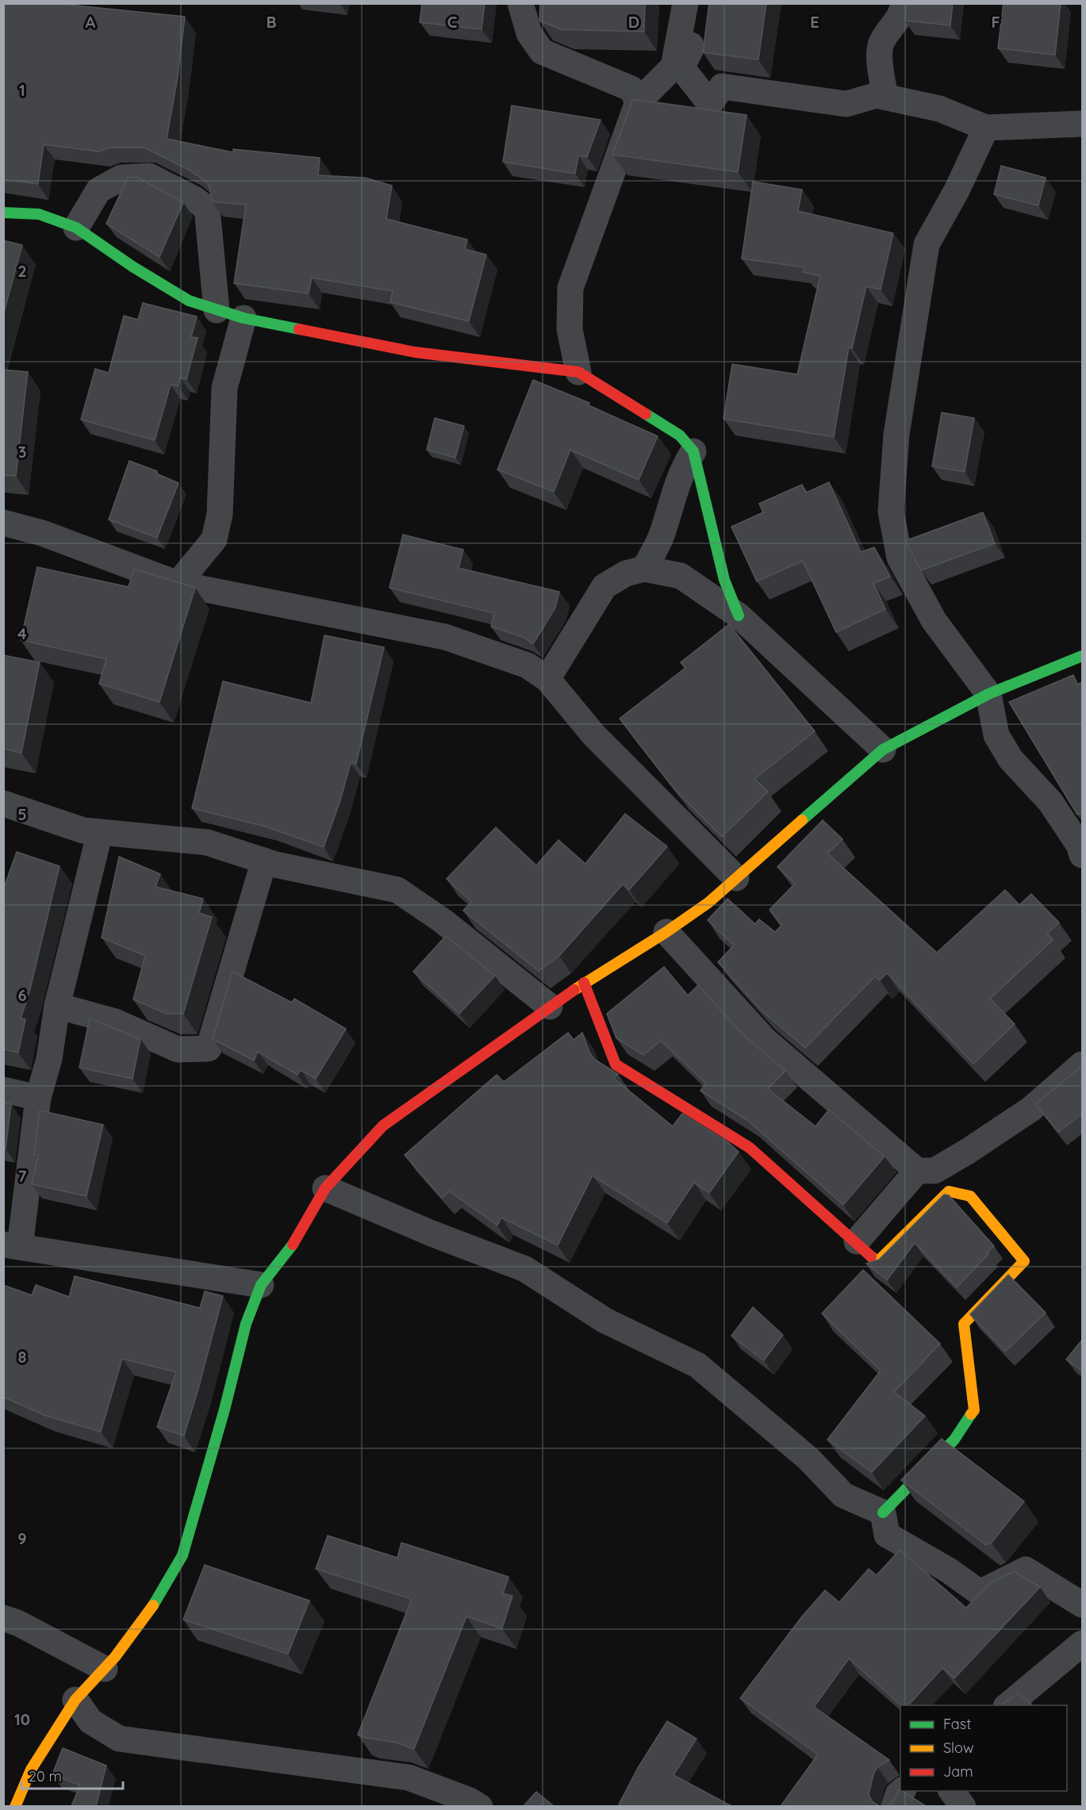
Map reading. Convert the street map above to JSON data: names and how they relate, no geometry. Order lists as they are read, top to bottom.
{
  "legend": ["Fast", "Slow", "Jam"],
  "scale_bar": "20 m",
  "grid": {
    "columns": [
      "A",
      "B",
      "C",
      "D",
      "E",
      "F"
    ],
    "rows": [
      "1",
      "2",
      "3",
      "4",
      "5",
      "6",
      "7",
      "8",
      "9",
      "10"
    ]
  }
}
